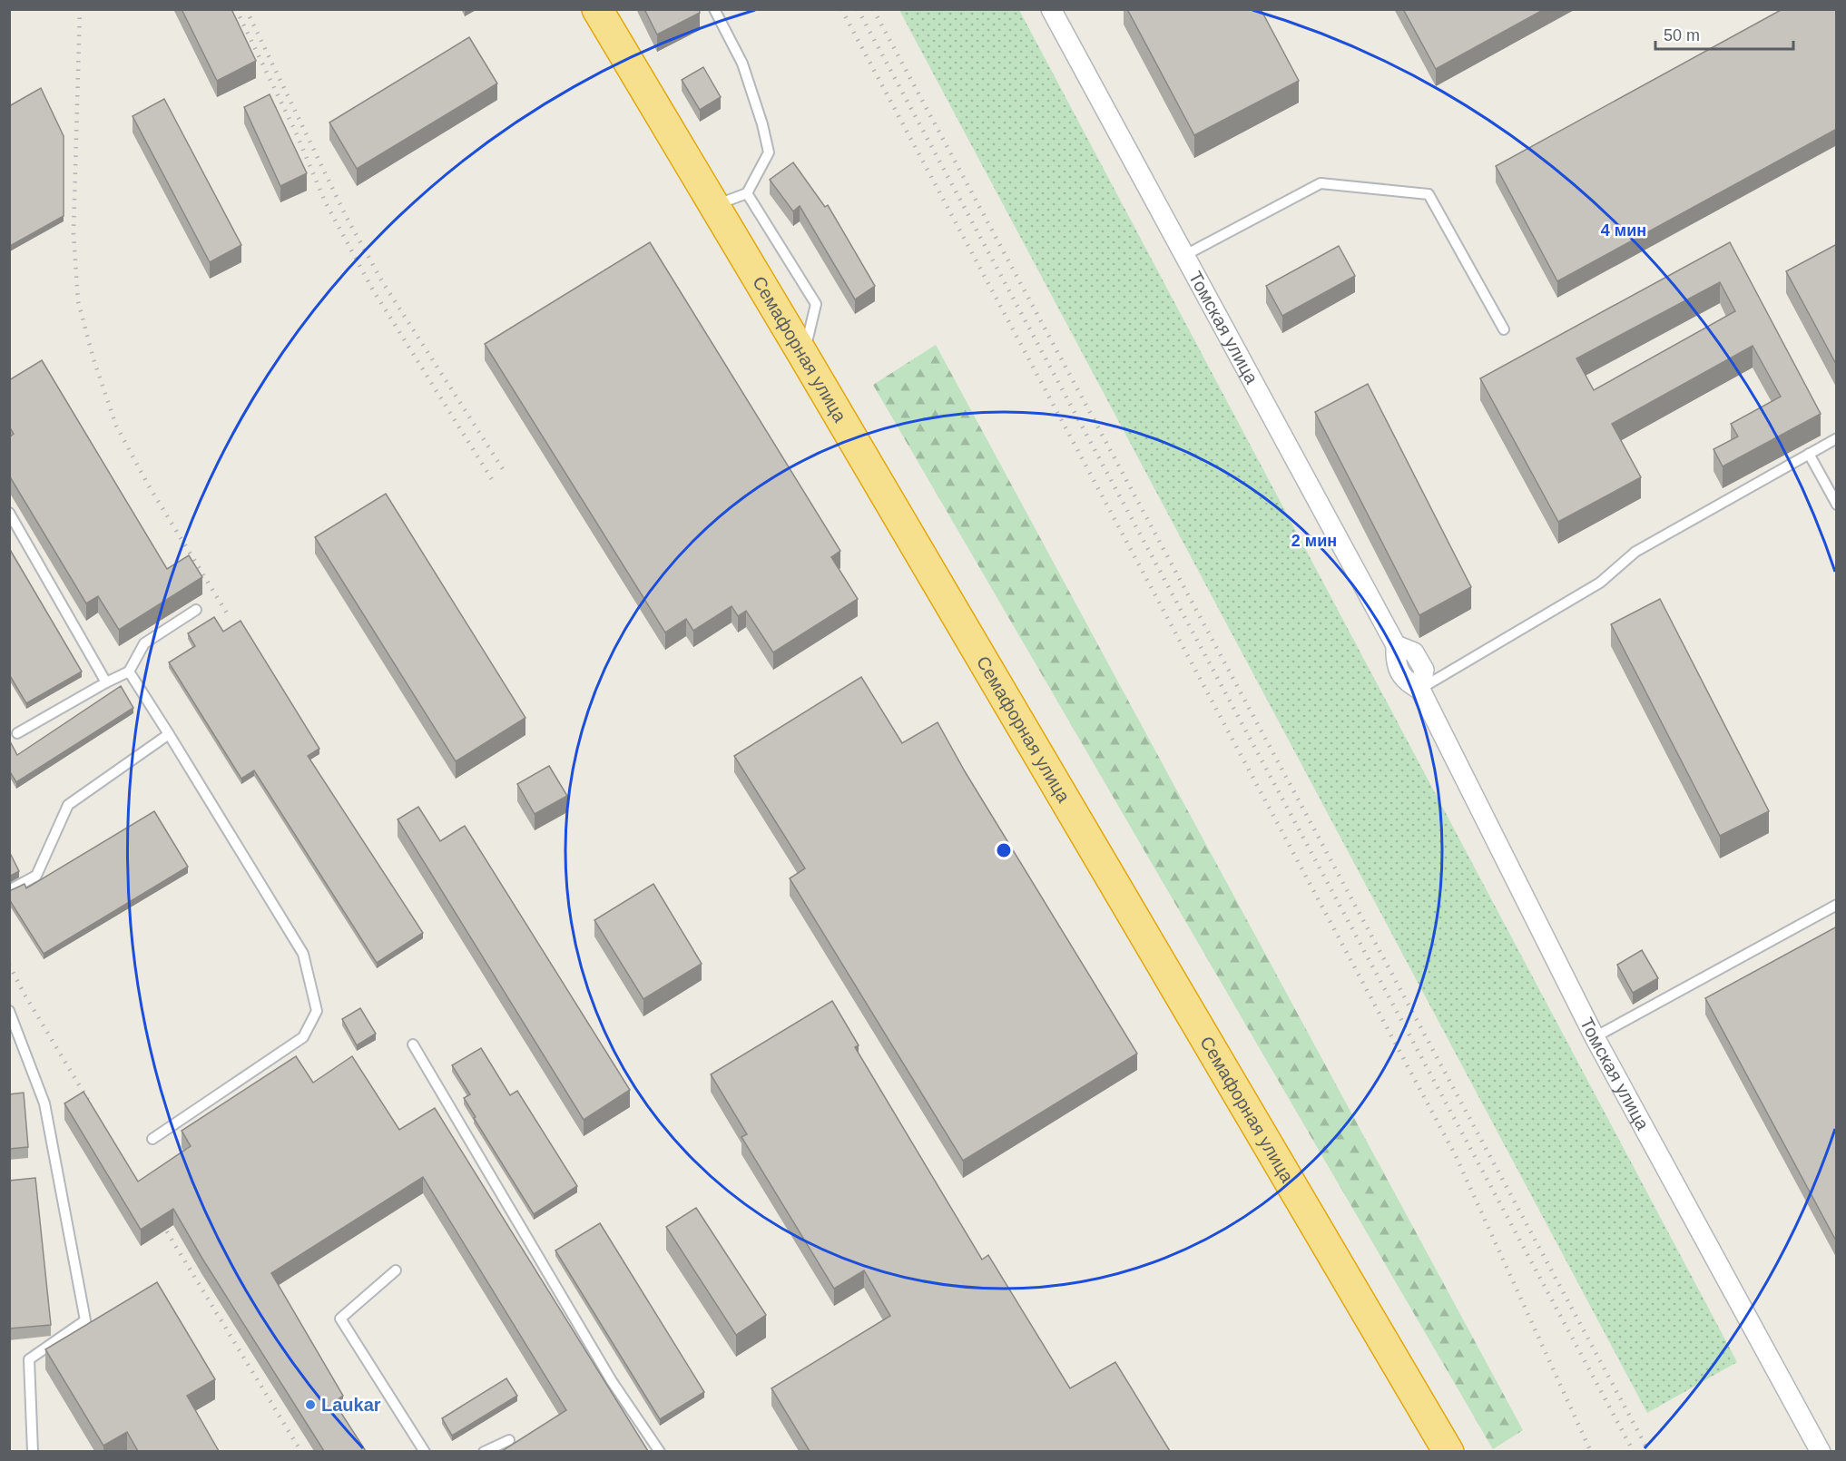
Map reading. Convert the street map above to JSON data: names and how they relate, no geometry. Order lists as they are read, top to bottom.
{
  "streets": {
    "highway": ["Семафорная улица"],
    "street": ["Томская улица"]
  },
  "places": ["Laukar"],
  "scale_bar": "50 m",
  "rings": ["4 мин", "2 мин"]
}
